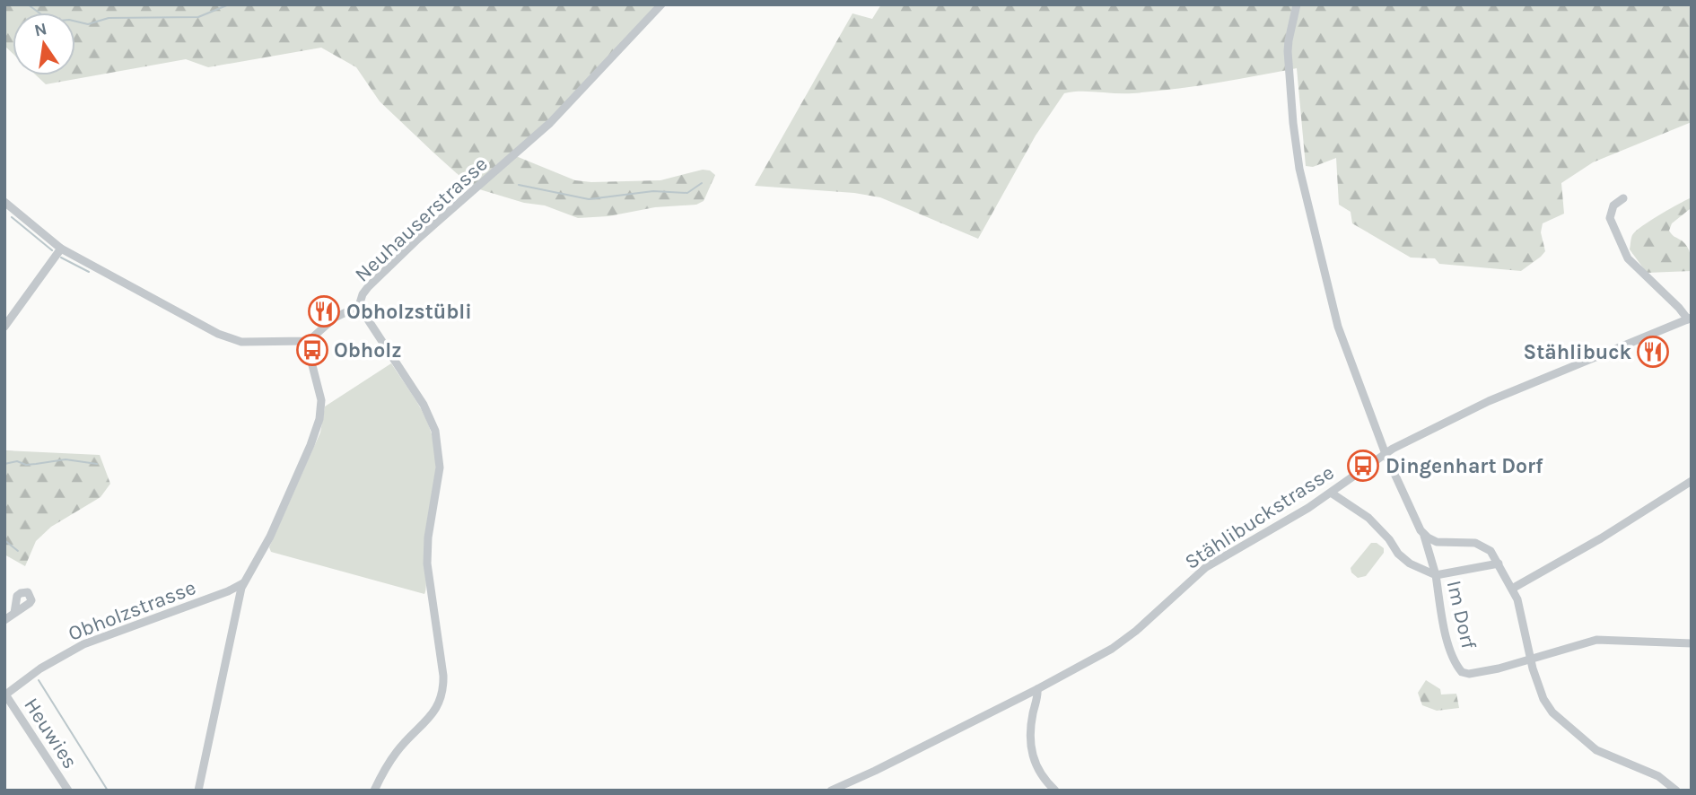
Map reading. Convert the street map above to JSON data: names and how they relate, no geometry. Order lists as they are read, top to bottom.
{
  "streets": {
    "street": [
      "Neuhauserstrasse",
      "Stählibuckstrasse",
      "Obholzstrasse",
      "Im Dorf",
      "Heuwies"
    ]
  },
  "crossings": [
    ["Stählibuckstrasse", "Im Dorf"],
    ["Obholzstrasse", "Heuwies"]
  ],
  "places": {
    "restaurant": ["Obholzstübli", "Stählibuck"],
    "bus stop": ["Obholz", "Dingenhart Dorf"]
  },
  "north": "top"
}
